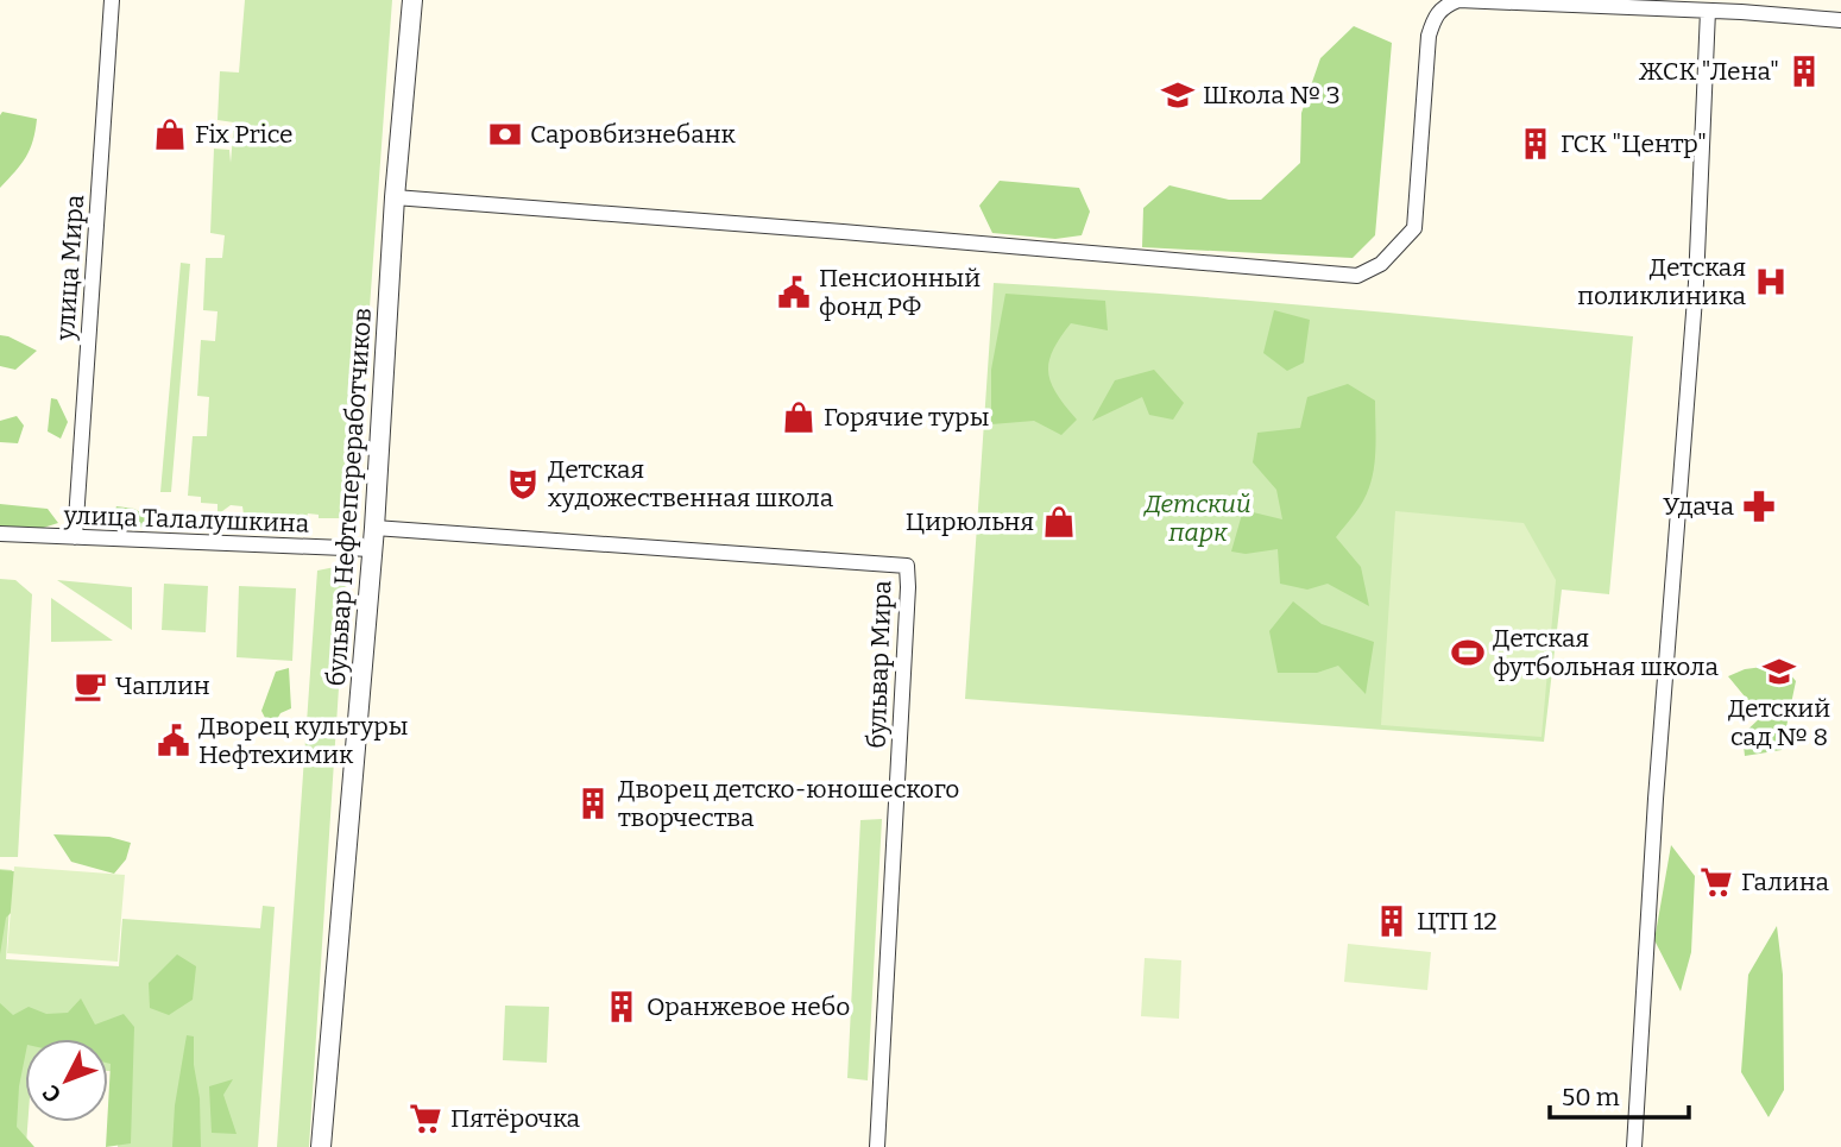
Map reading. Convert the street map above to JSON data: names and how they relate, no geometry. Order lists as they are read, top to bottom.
{
  "streets": {
    "street": [
      "улица Мира",
      "бульвар Нефтепереработчиков",
      "улица Талалушкина",
      "бульвар Мира"
    ]
  },
  "crossings": [
    ["улица Мира", "улица Талалушкина"],
    ["бульвар Нефтепереработчиков", "улица Талалушкина"],
    ["бульвар Нефтепереработчиков", "бульвар Мира"]
  ],
  "parks": ["Детский парк"],
  "places": {
    "building": [
      "ЖСК \"Лена\"",
      "ГСК \"Центр\"",
      "Дворец детско-юношеского творчества",
      "ЦТП 12",
      "Оранжевое небо"
    ],
    "school or university": ["Школа № 3", "Детский сад № 8"],
    "shop": ["Fix Price", "Горячие туры", "Цирюльня"],
    "bank": ["Саровбизнебанк"],
    "hospital": ["Детская поликлиника"],
    "public building": ["Пенсионный фонд РФ", "Дворец культуры Нефтехимик"],
    "theatre": ["Детская художественная школа"],
    "pharmacy": ["Удача"],
    "sports": ["Детская футбольная школа"],
    "cafe": ["Чаплин"],
    "supermarket": ["Галина", "Пятёрочка"]
  },
  "scale_bar": "50 m",
  "north": "bottom left"
}
